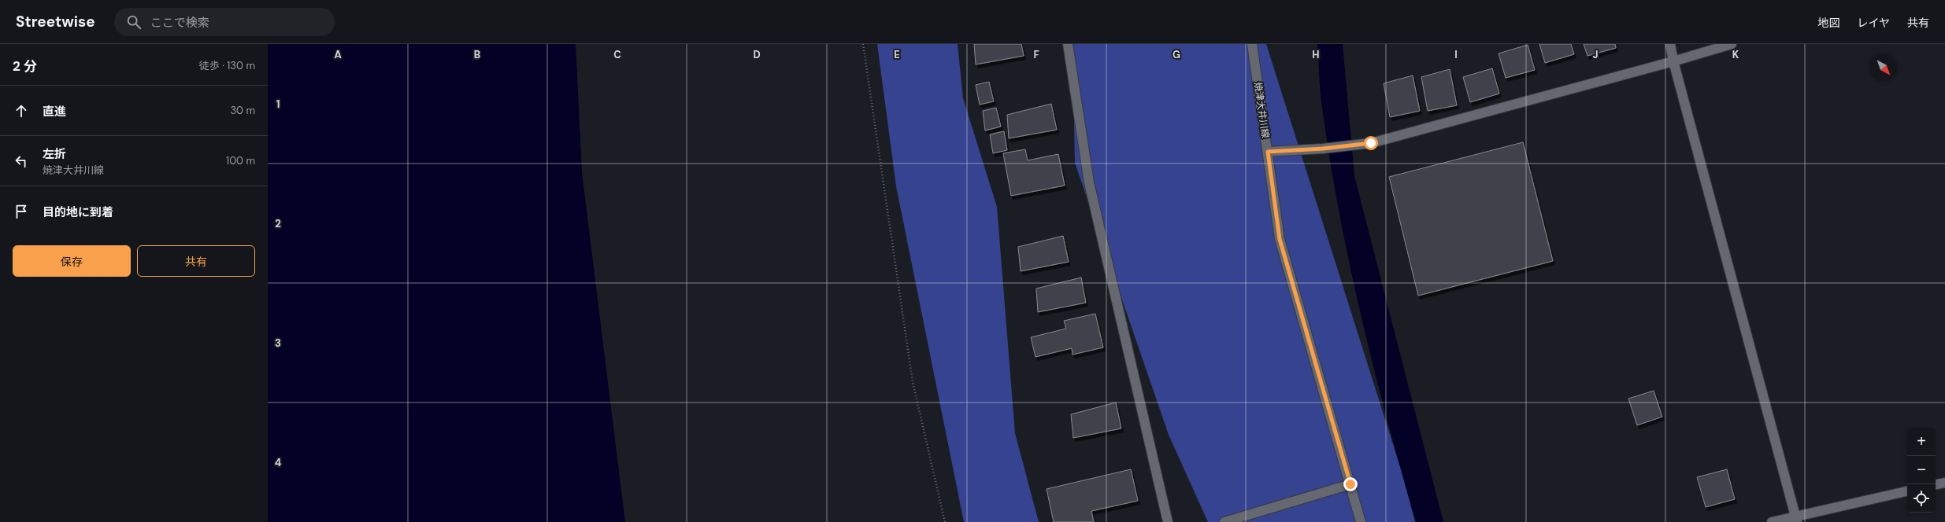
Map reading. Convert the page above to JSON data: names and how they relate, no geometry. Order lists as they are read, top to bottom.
{
  "streets": {
    "street": ["焼津大井川線"]
  },
  "north": "bottom right",
  "page": {
    "header": "Streetwise",
    "search": "ここで検索",
    "nav": ["地図", "レイヤ", "共有"],
    "heading": ["2 分", "徒歩 · 130 m"],
    "list": [
      ["直進", "30 m"],
      ["左折", "焼津大井川線", "100 m"],
      "目的地に到着"
    ],
    "buttons": ["保存", "共有"],
    "map_buttons": ["+", "−"]
  },
  "grid": {
    "columns": [
      "A",
      "B",
      "C",
      "D",
      "E",
      "F",
      "G",
      "H",
      "I",
      "J",
      "K"
    ],
    "rows": [
      "1",
      "2",
      "3",
      "4"
    ]
  }
}
